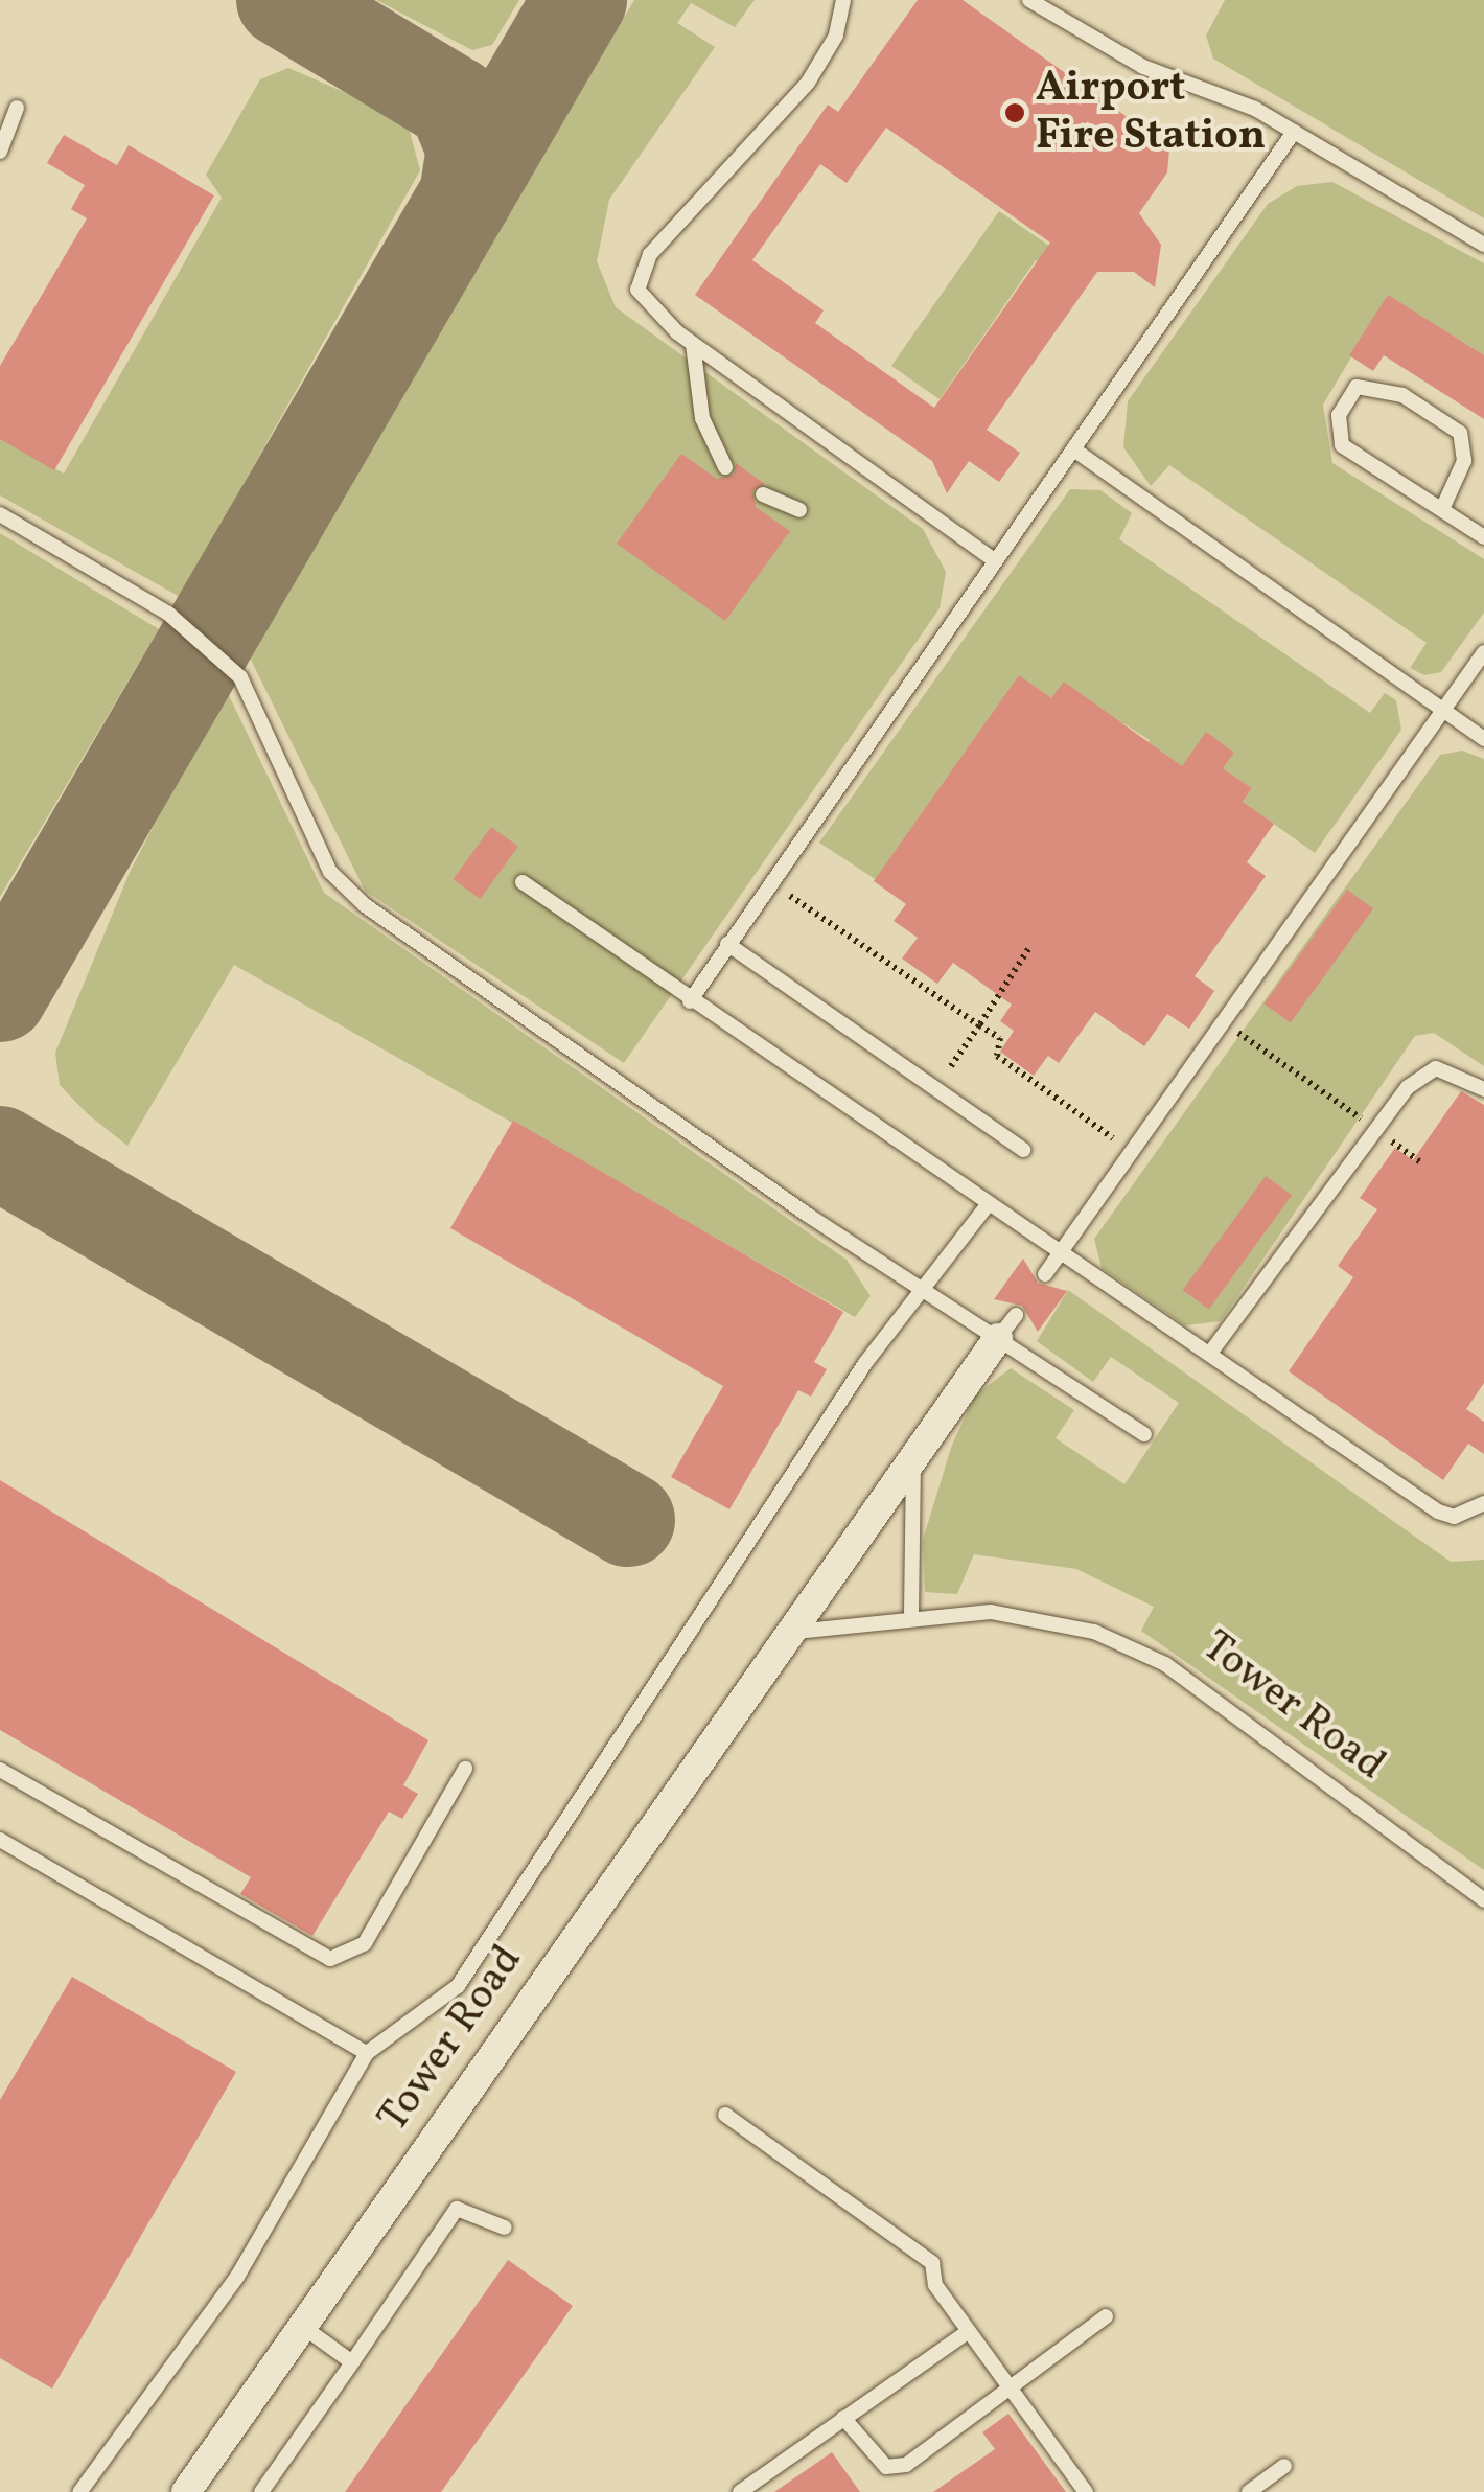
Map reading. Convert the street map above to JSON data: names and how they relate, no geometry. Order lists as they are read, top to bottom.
{
  "streets": {
    "street": ["Tower Road"]
  },
  "places": ["Airport Fire Station"]
}
